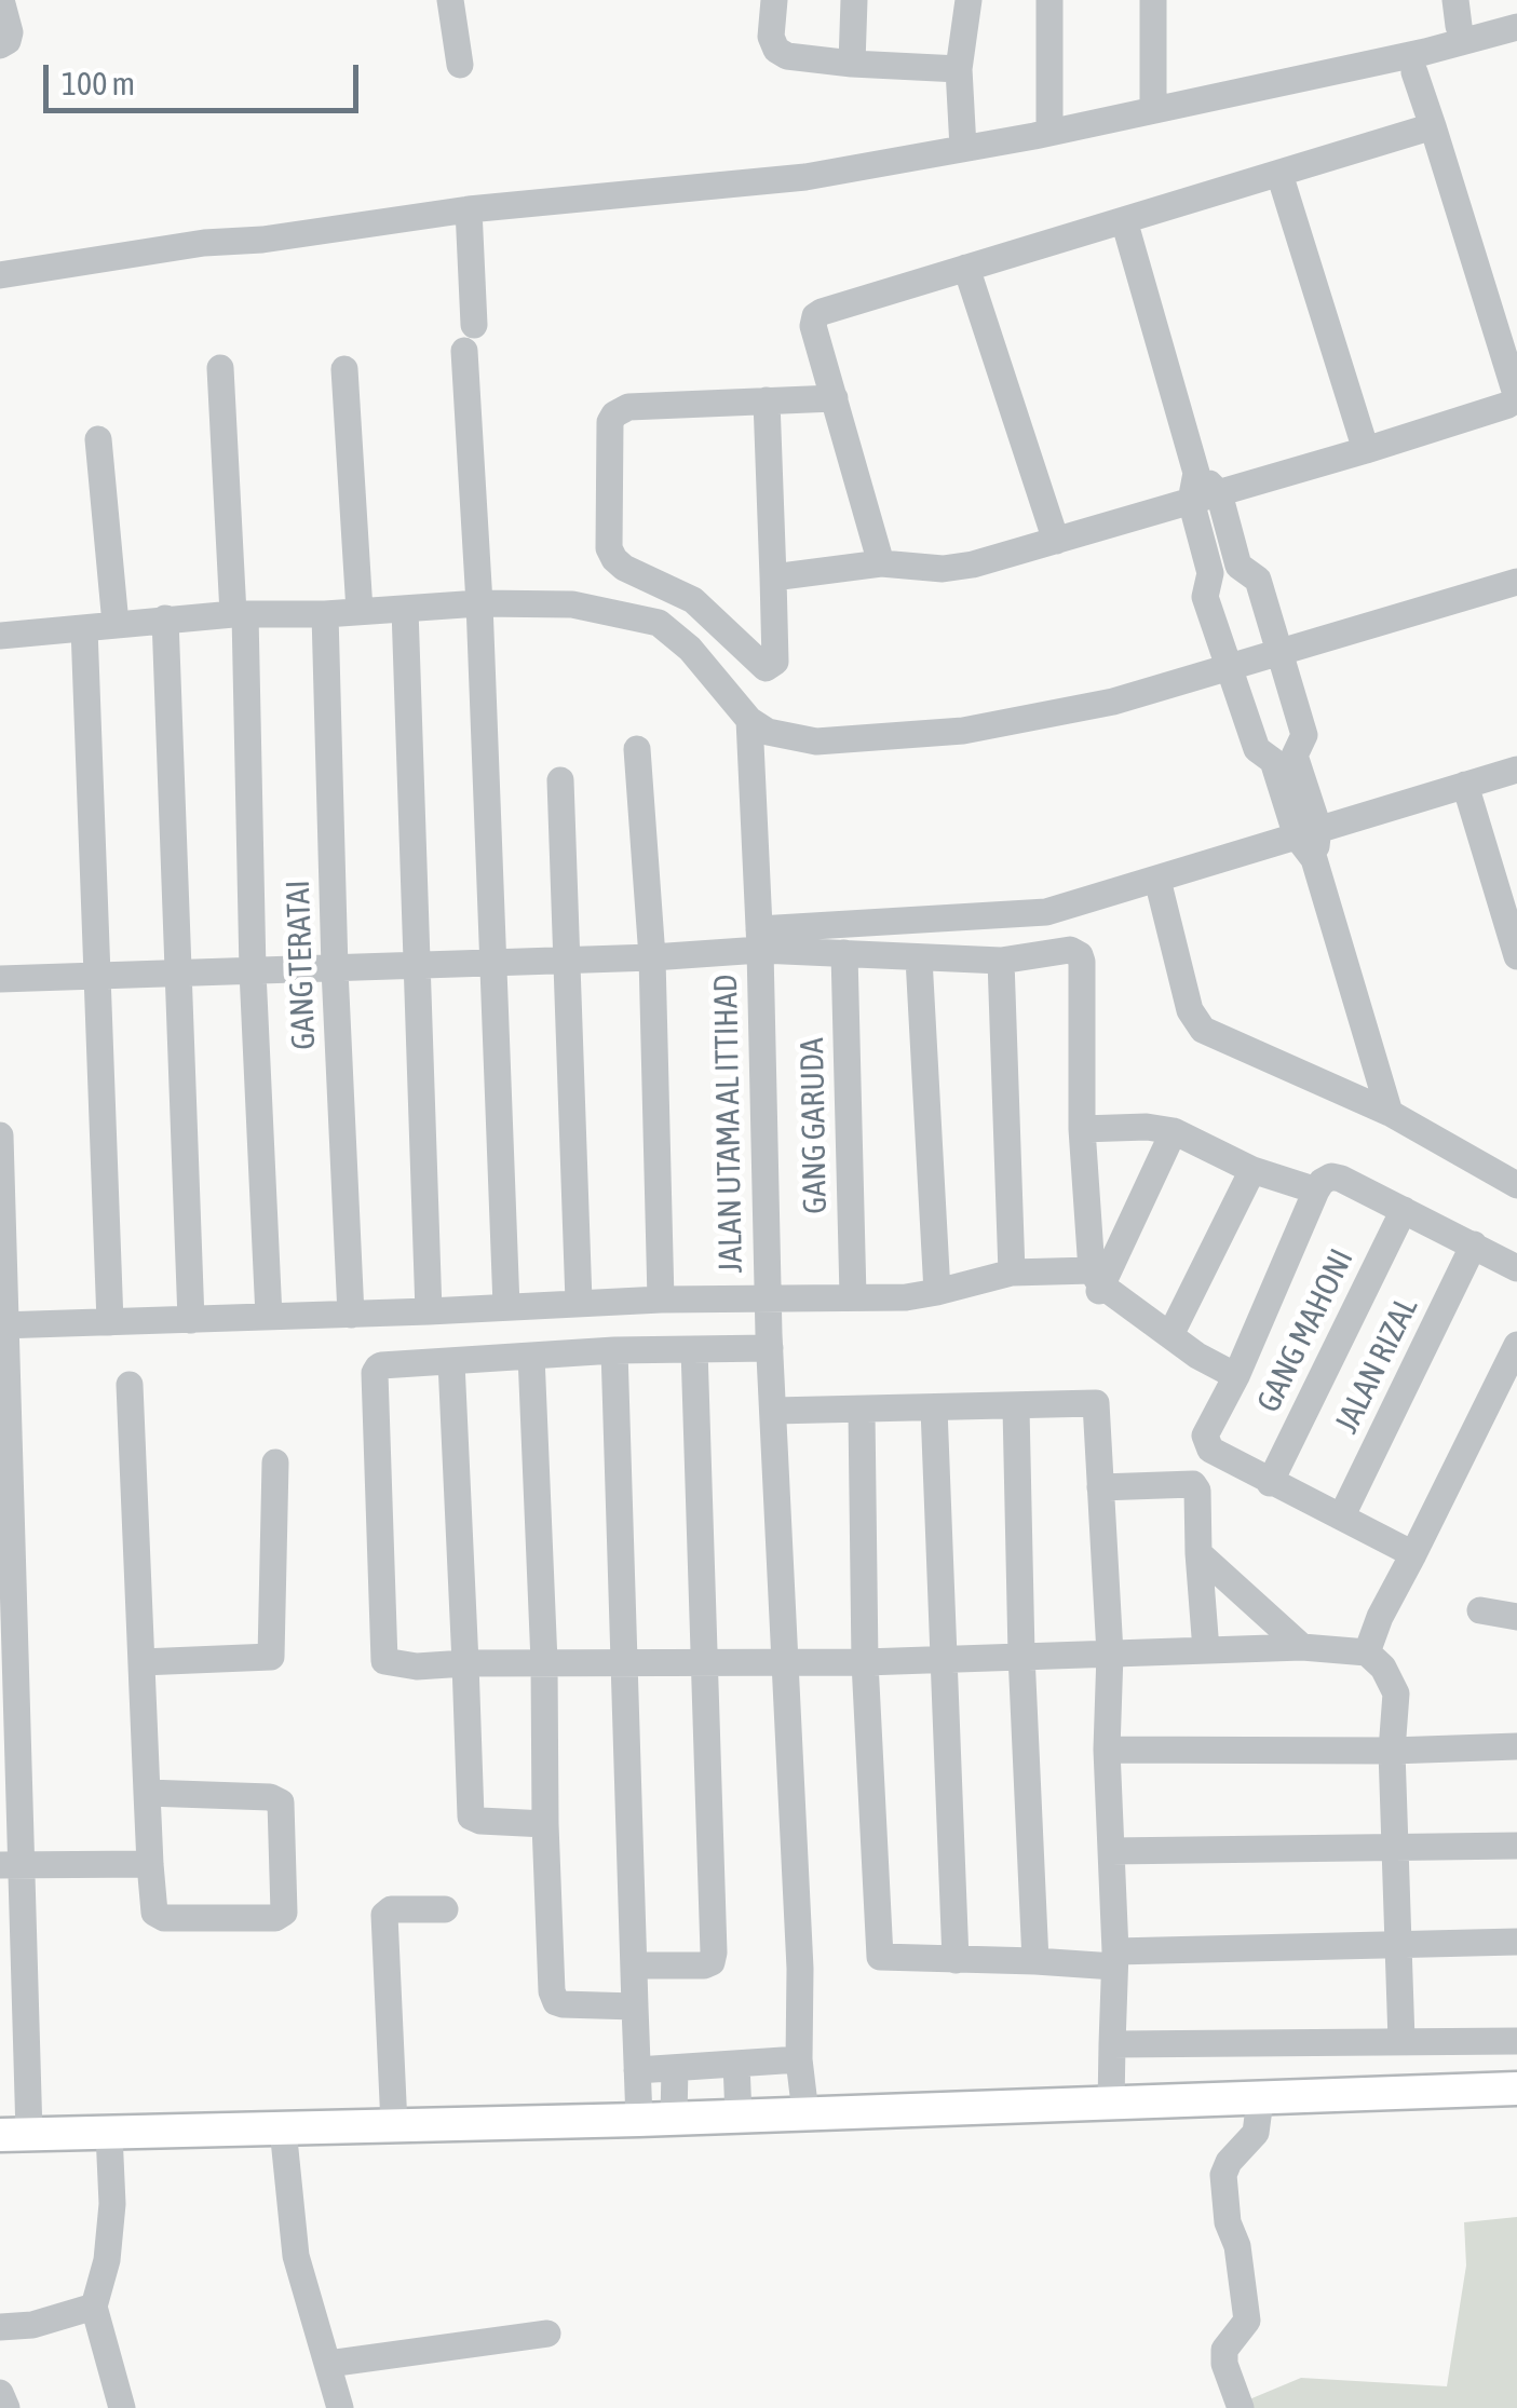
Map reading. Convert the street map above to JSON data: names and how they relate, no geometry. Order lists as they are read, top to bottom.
{
  "streets": {
    "street": [
      "GANG TERATAI",
      "JALAN UTAMA AL ITTIHAD",
      "GANG GARUDA",
      "GANG MAHONI",
      "JALAN RIZAL"
    ]
  },
  "scale_bar": "100 m"
}
